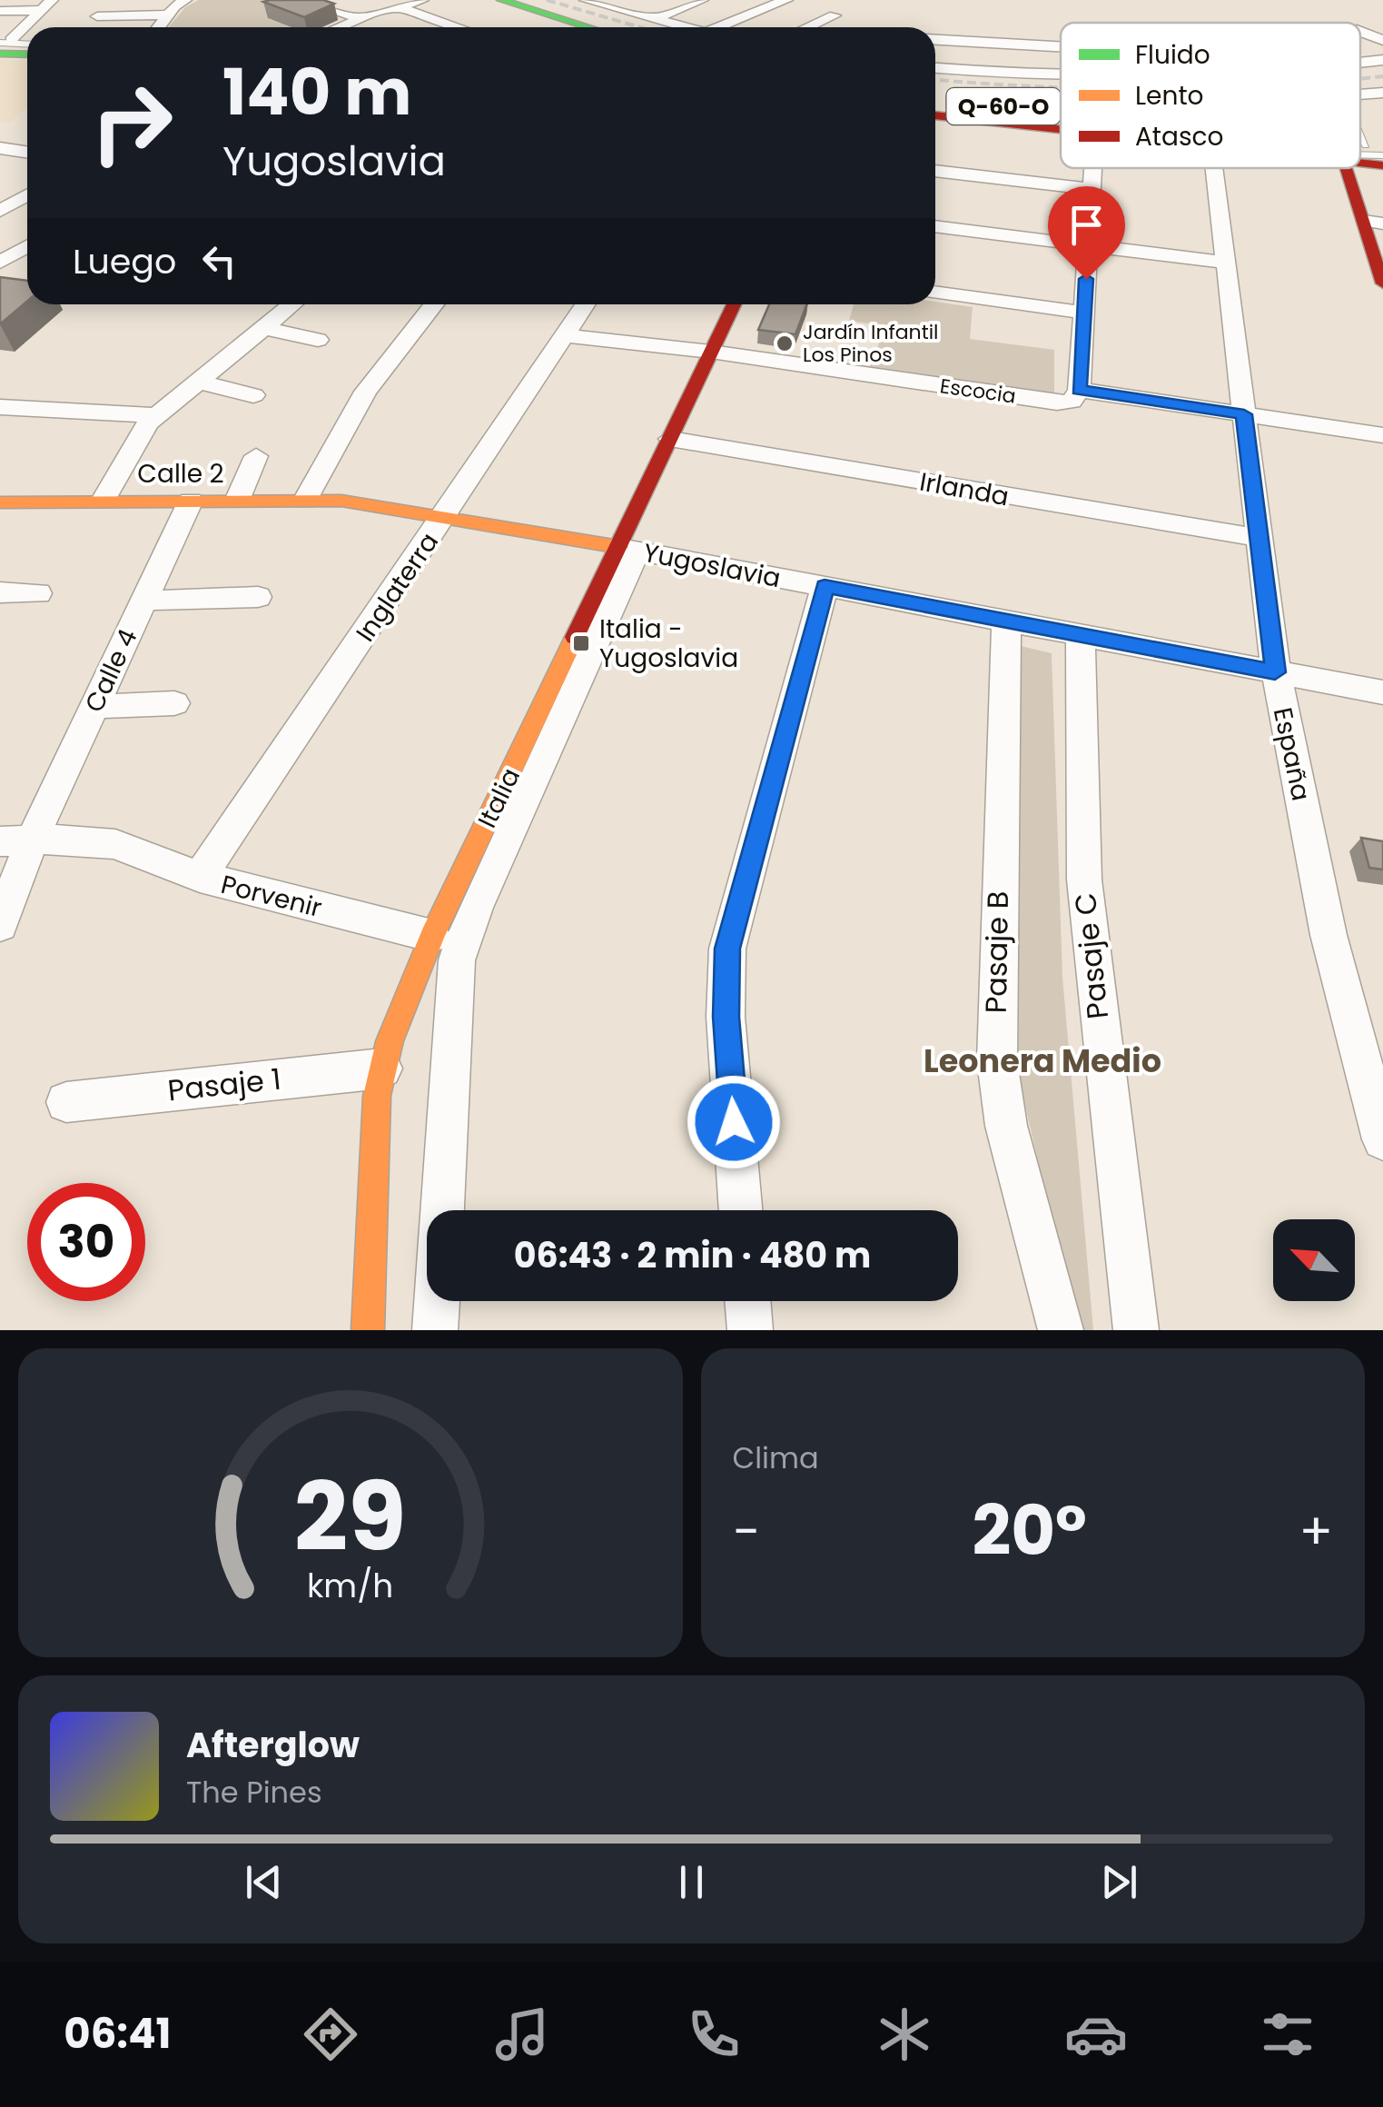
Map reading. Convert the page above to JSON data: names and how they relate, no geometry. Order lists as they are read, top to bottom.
{
  "streets": {
    "street": [
      "Q-60-O",
      "Escocia",
      "Calle 2",
      "Irlanda",
      "Yugoslavia",
      "Inglaterra",
      "Calle 4",
      "España",
      "Italia",
      "Porvenir",
      "Pasaje B",
      "Pasaje C",
      "Pasaje 1"
    ]
  },
  "crossings": [
    ["Escocia", "Inglaterra"],
    ["Escocia", "España"],
    ["Escocia", "Italia"],
    ["Calle 2", "Yugoslavia"],
    ["Calle 2", "Calle 4"],
    ["Irlanda", "España"],
    ["Irlanda", "Italia"],
    ["Yugoslavia", "Inglaterra"],
    ["Yugoslavia", "España"],
    ["Yugoslavia", "Italia"],
    ["Yugoslavia", "Pasaje B"],
    ["Yugoslavia", "Pasaje C"],
    ["Inglaterra", "Porvenir"],
    ["Calle 4", "Porvenir"],
    ["Italia", "Porvenir"],
    ["Italia", "Pasaje 1"]
  ],
  "districts": ["Leonera Medio"],
  "places": {
    "other": ["Jardín Infantil Los Pinos"],
    "transit": ["Italia - Yugoslavia"]
  },
  "legend": ["Fluido", "Lento", "Atasco"],
  "north": "top left",
  "page": {
    "turn": ["140 m", "Yugoslavia"],
    "then": "Luego",
    "limit": "30",
    "trip": "06:43 · 2 min · 480 m",
    "tile": "Clima",
    "heat": ["−", "20°", "+"],
    "song": ["Afterglow", "The Pines"],
    "tabs": "06:41",
    "gauge": ["29", "km/h"]
  }
}
